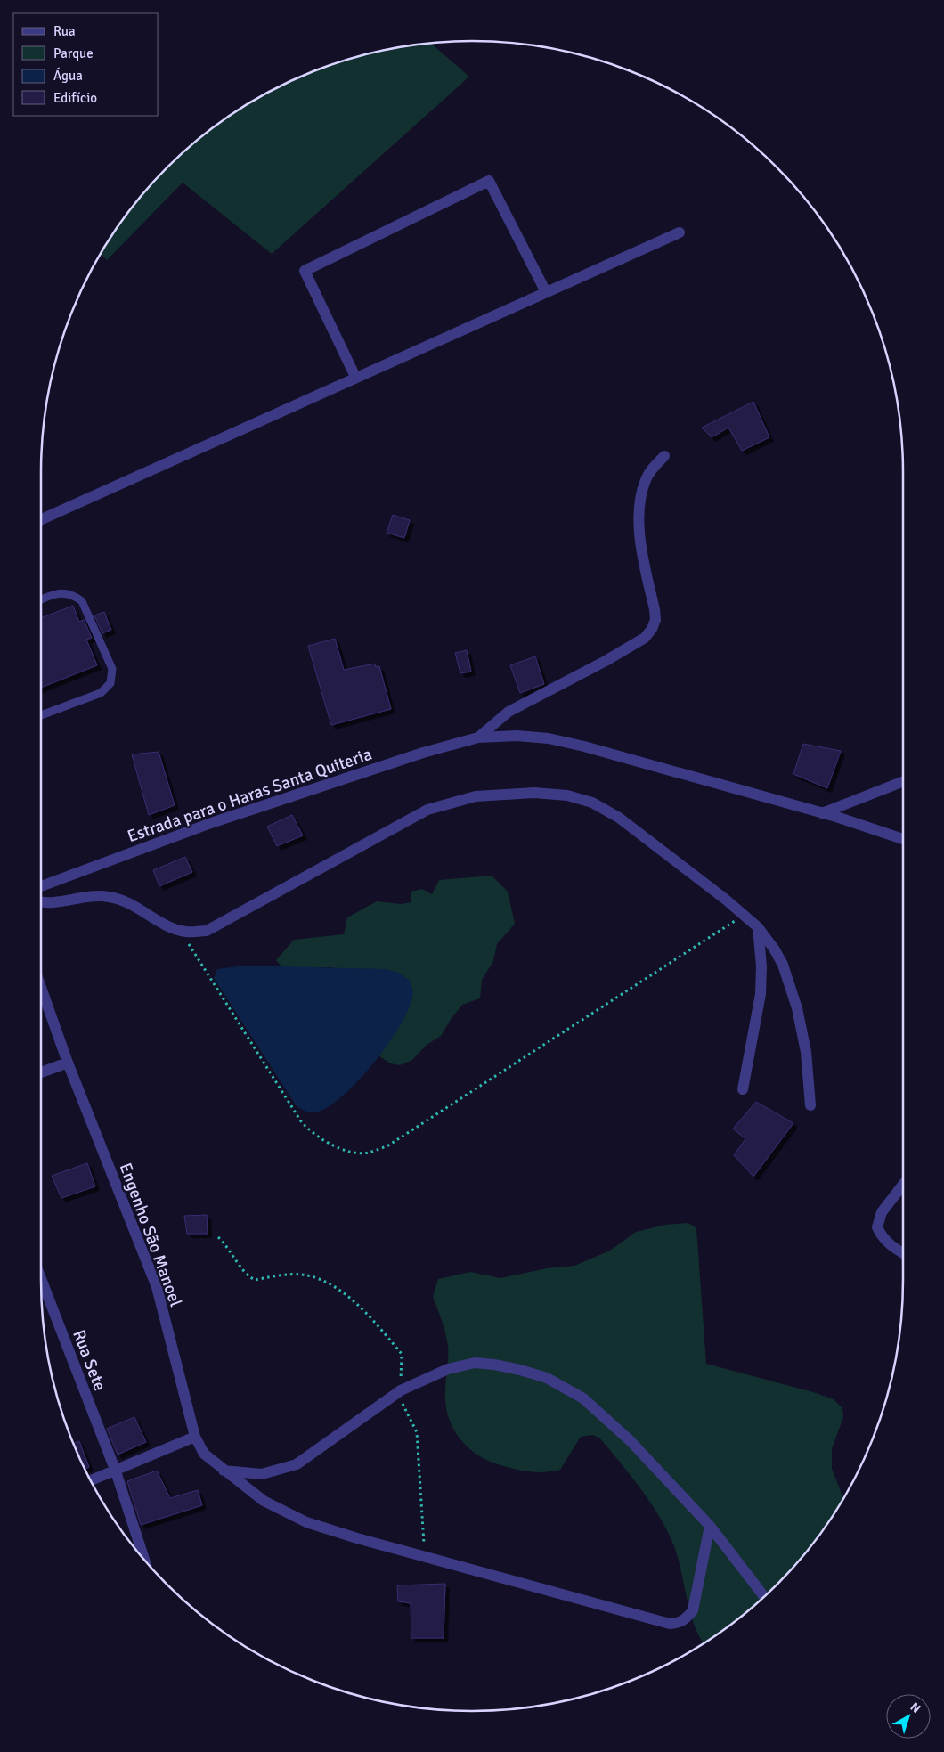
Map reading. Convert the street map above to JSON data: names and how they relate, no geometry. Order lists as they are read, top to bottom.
{
  "streets": {
    "street": ["Estrada para o Haras Santa Quiteria", "Engenho São Manoel", "Rua Sete"]
  },
  "legend": [
    "Rua",
    "Parque",
    "Água",
    "Edifício"
  ],
  "north": "top right"
}
